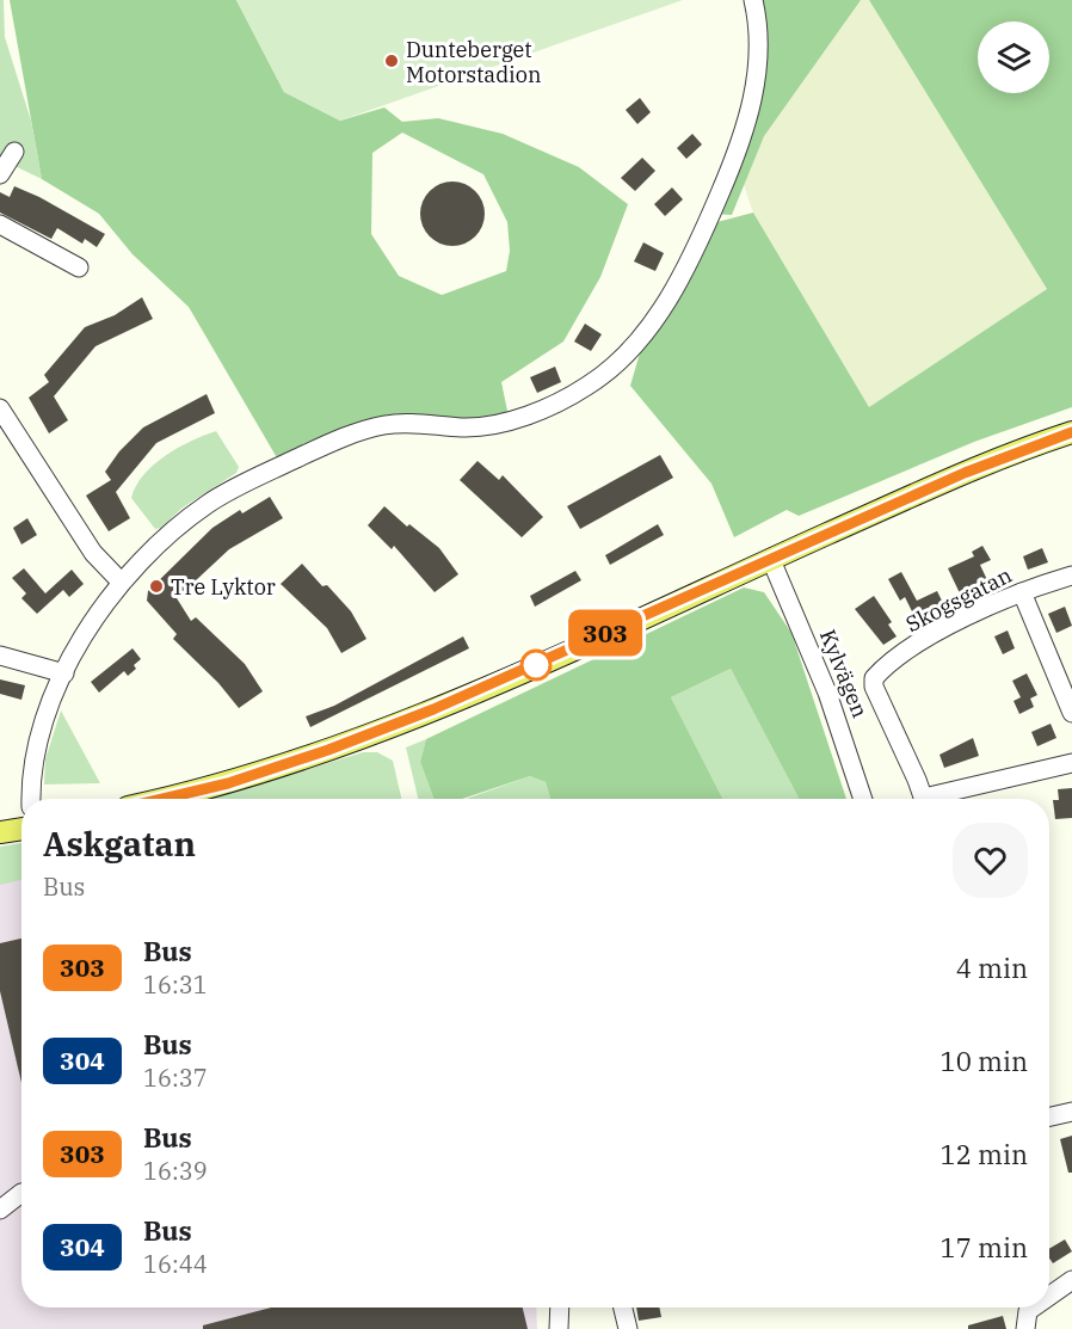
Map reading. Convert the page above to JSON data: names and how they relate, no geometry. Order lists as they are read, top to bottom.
{
  "streets": {
    "street": ["Skogsgatan", "Kylvägen"]
  },
  "places": ["Dunteberget Motorstadion", "Tre Lyktor"],
  "lines": ["bus line 303"],
  "page": {
    "on_map": "303",
    "heading": ["Askgatan", "Bus"],
    "list": [
      {
        "mark": "303",
        "name": "Bus",
        "note": "16:31",
        "value": "4 min"
      },
      {
        "mark": "304",
        "name": "Bus",
        "note": "16:37",
        "value": "10 min"
      },
      {
        "mark": "303",
        "name": "Bus",
        "note": "16:39",
        "value": "12 min"
      },
      {
        "mark": "304",
        "name": "Bus",
        "note": "16:44",
        "value": "17 min"
      }
    ]
  }
}
